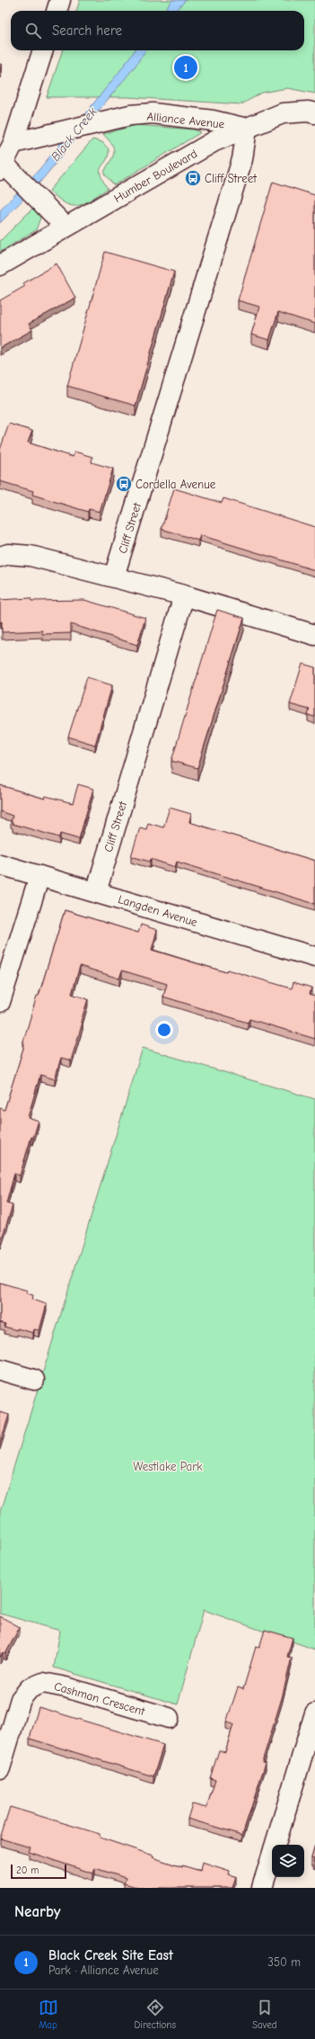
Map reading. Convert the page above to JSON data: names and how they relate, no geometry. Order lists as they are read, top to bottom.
{
  "streets": {
    "street": [
      "Alliance Avenue",
      "Humber Boulevard",
      "Cliff Street",
      "Langden Avenue",
      "Cashman Crescent"
    ]
  },
  "crossings": [
    ["Alliance Avenue", "Humber Boulevard"],
    ["Alliance Avenue", "Cliff Street"],
    ["Humber Boulevard", "Cliff Street"],
    ["Cliff Street", "Langden Avenue"]
  ],
  "water": ["Black Creek"],
  "parks": ["Westlake Park"],
  "places": {
    "bus stop": ["Cliff Street", "Cordella Avenue"]
  },
  "scale_bar": "20 m",
  "page": {
    "search": "Search here",
    "pins": "1",
    "scale": "20 m",
    "heading": "Nearby",
    "list": [
      {
        "mark": "1",
        "name": "Black Creek Site East",
        "note": "Park · Alliance Avenue",
        "value": "350 m"
      }
    ],
    "nav": ["Map", "Directions", "Saved"]
  }
}
